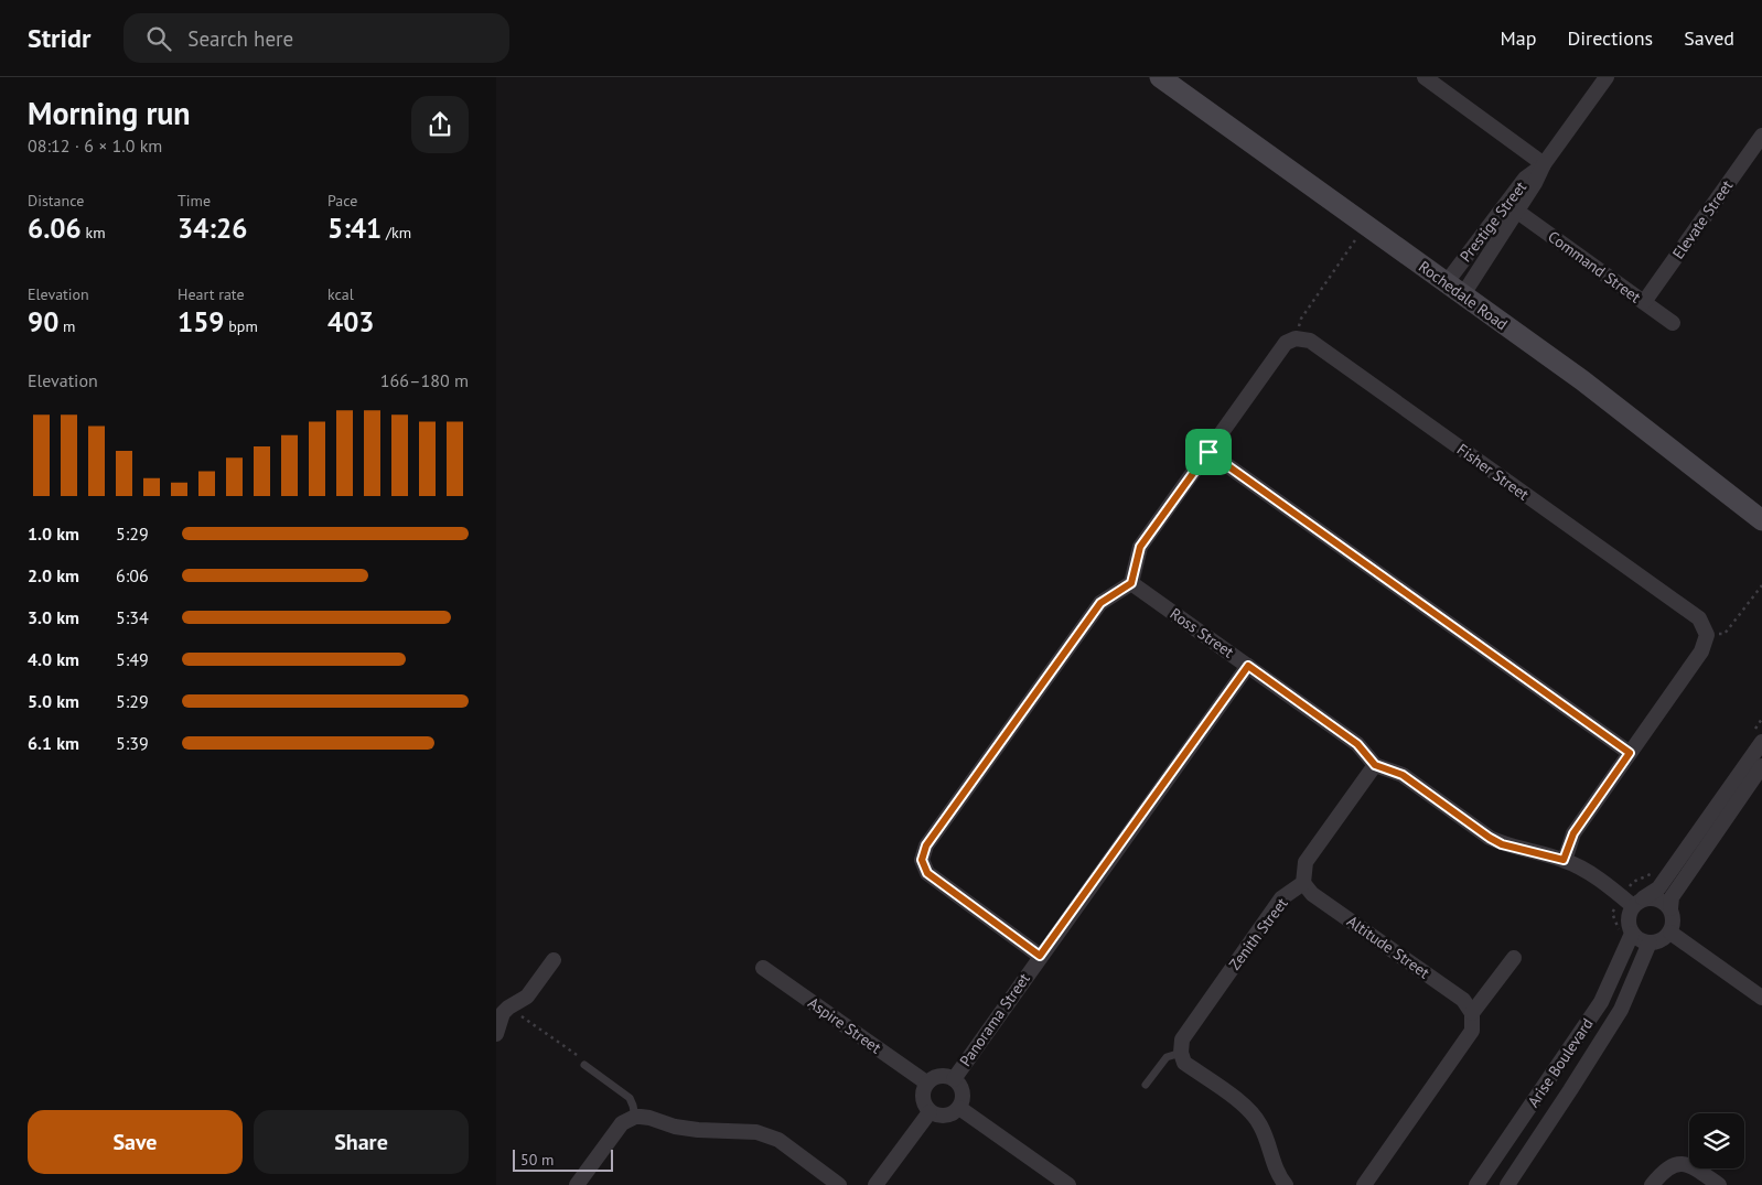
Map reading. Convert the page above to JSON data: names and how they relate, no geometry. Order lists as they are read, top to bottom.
{
  "streets": {
    "main road": ["Rochedale Road"],
    "street": [
      "Elevate Street",
      "Prestige Street",
      "Command Street",
      "Fisher Street",
      "Ross Street",
      "Zenith Street",
      "Altitude Street",
      "Panorama Street",
      "Aspire Street",
      "Arise Boulevard"
    ]
  },
  "crossings": [
    ["Elevate Street", "Command Street"],
    ["Prestige Street", "Command Street"],
    ["Prestige Street", "Rochedale Road"],
    ["Ross Street", "Panorama Street"],
    ["Zenith Street", "Altitude Street"],
    ["Panorama Street", "Aspire Street"]
  ],
  "scale_bar": "50 m",
  "page": {
    "header": "Stridr",
    "search": "Search here",
    "nav": ["Map", "Directions", "Saved"],
    "heading": ["Morning run", "08:12 · 6 × 1.0 km"],
    "stats": [
      ["Distance", "6.06 km"],
      ["Time", "34:26"],
      ["Pace", "5:41 /km"],
      ["Elevation", "90 m"],
      ["Heart rate", "159 bpm"],
      ["kcal", "403"]
    ],
    "chart": ["Elevation", "166–180 m"],
    "list": [
      {
        "name": "1.0 km",
        "note": "5:29"
      },
      {
        "name": "2.0 km",
        "note": "6:06"
      },
      {
        "name": "3.0 km",
        "note": "5:34"
      },
      {
        "name": "4.0 km",
        "note": "5:49"
      },
      {
        "name": "5.0 km",
        "note": "5:29"
      },
      {
        "name": "6.1 km",
        "note": "5:39"
      }
    ],
    "buttons": ["Save", "Share"],
    "scale": "50 m"
  }
}
